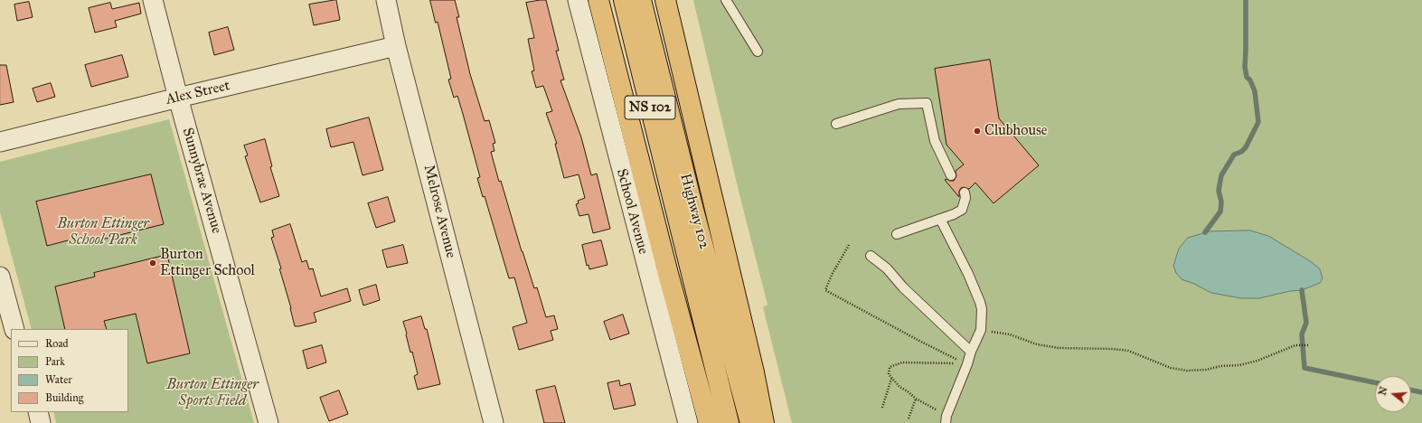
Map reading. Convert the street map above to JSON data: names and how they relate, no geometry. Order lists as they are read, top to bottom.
{
  "streets": {
    "highway": ["NS 102", "Highway 102"],
    "street": [
      "Alex Street",
      "Sunnybrae Avenue",
      "Melrose Avenue",
      "School Avenue"
    ]
  },
  "crossings": [
    ["Alex Street", "Sunnybrae Avenue"],
    ["Alex Street", "Melrose Avenue"]
  ],
  "parks": ["Burton Ettinger School Park", "Burton Ettinger Sports Field"],
  "places": ["Clubhouse", "Burton Ettinger School"],
  "legend": [
    "Road",
    "Park",
    "Water",
    "Building"
  ],
  "north": "left"
}
